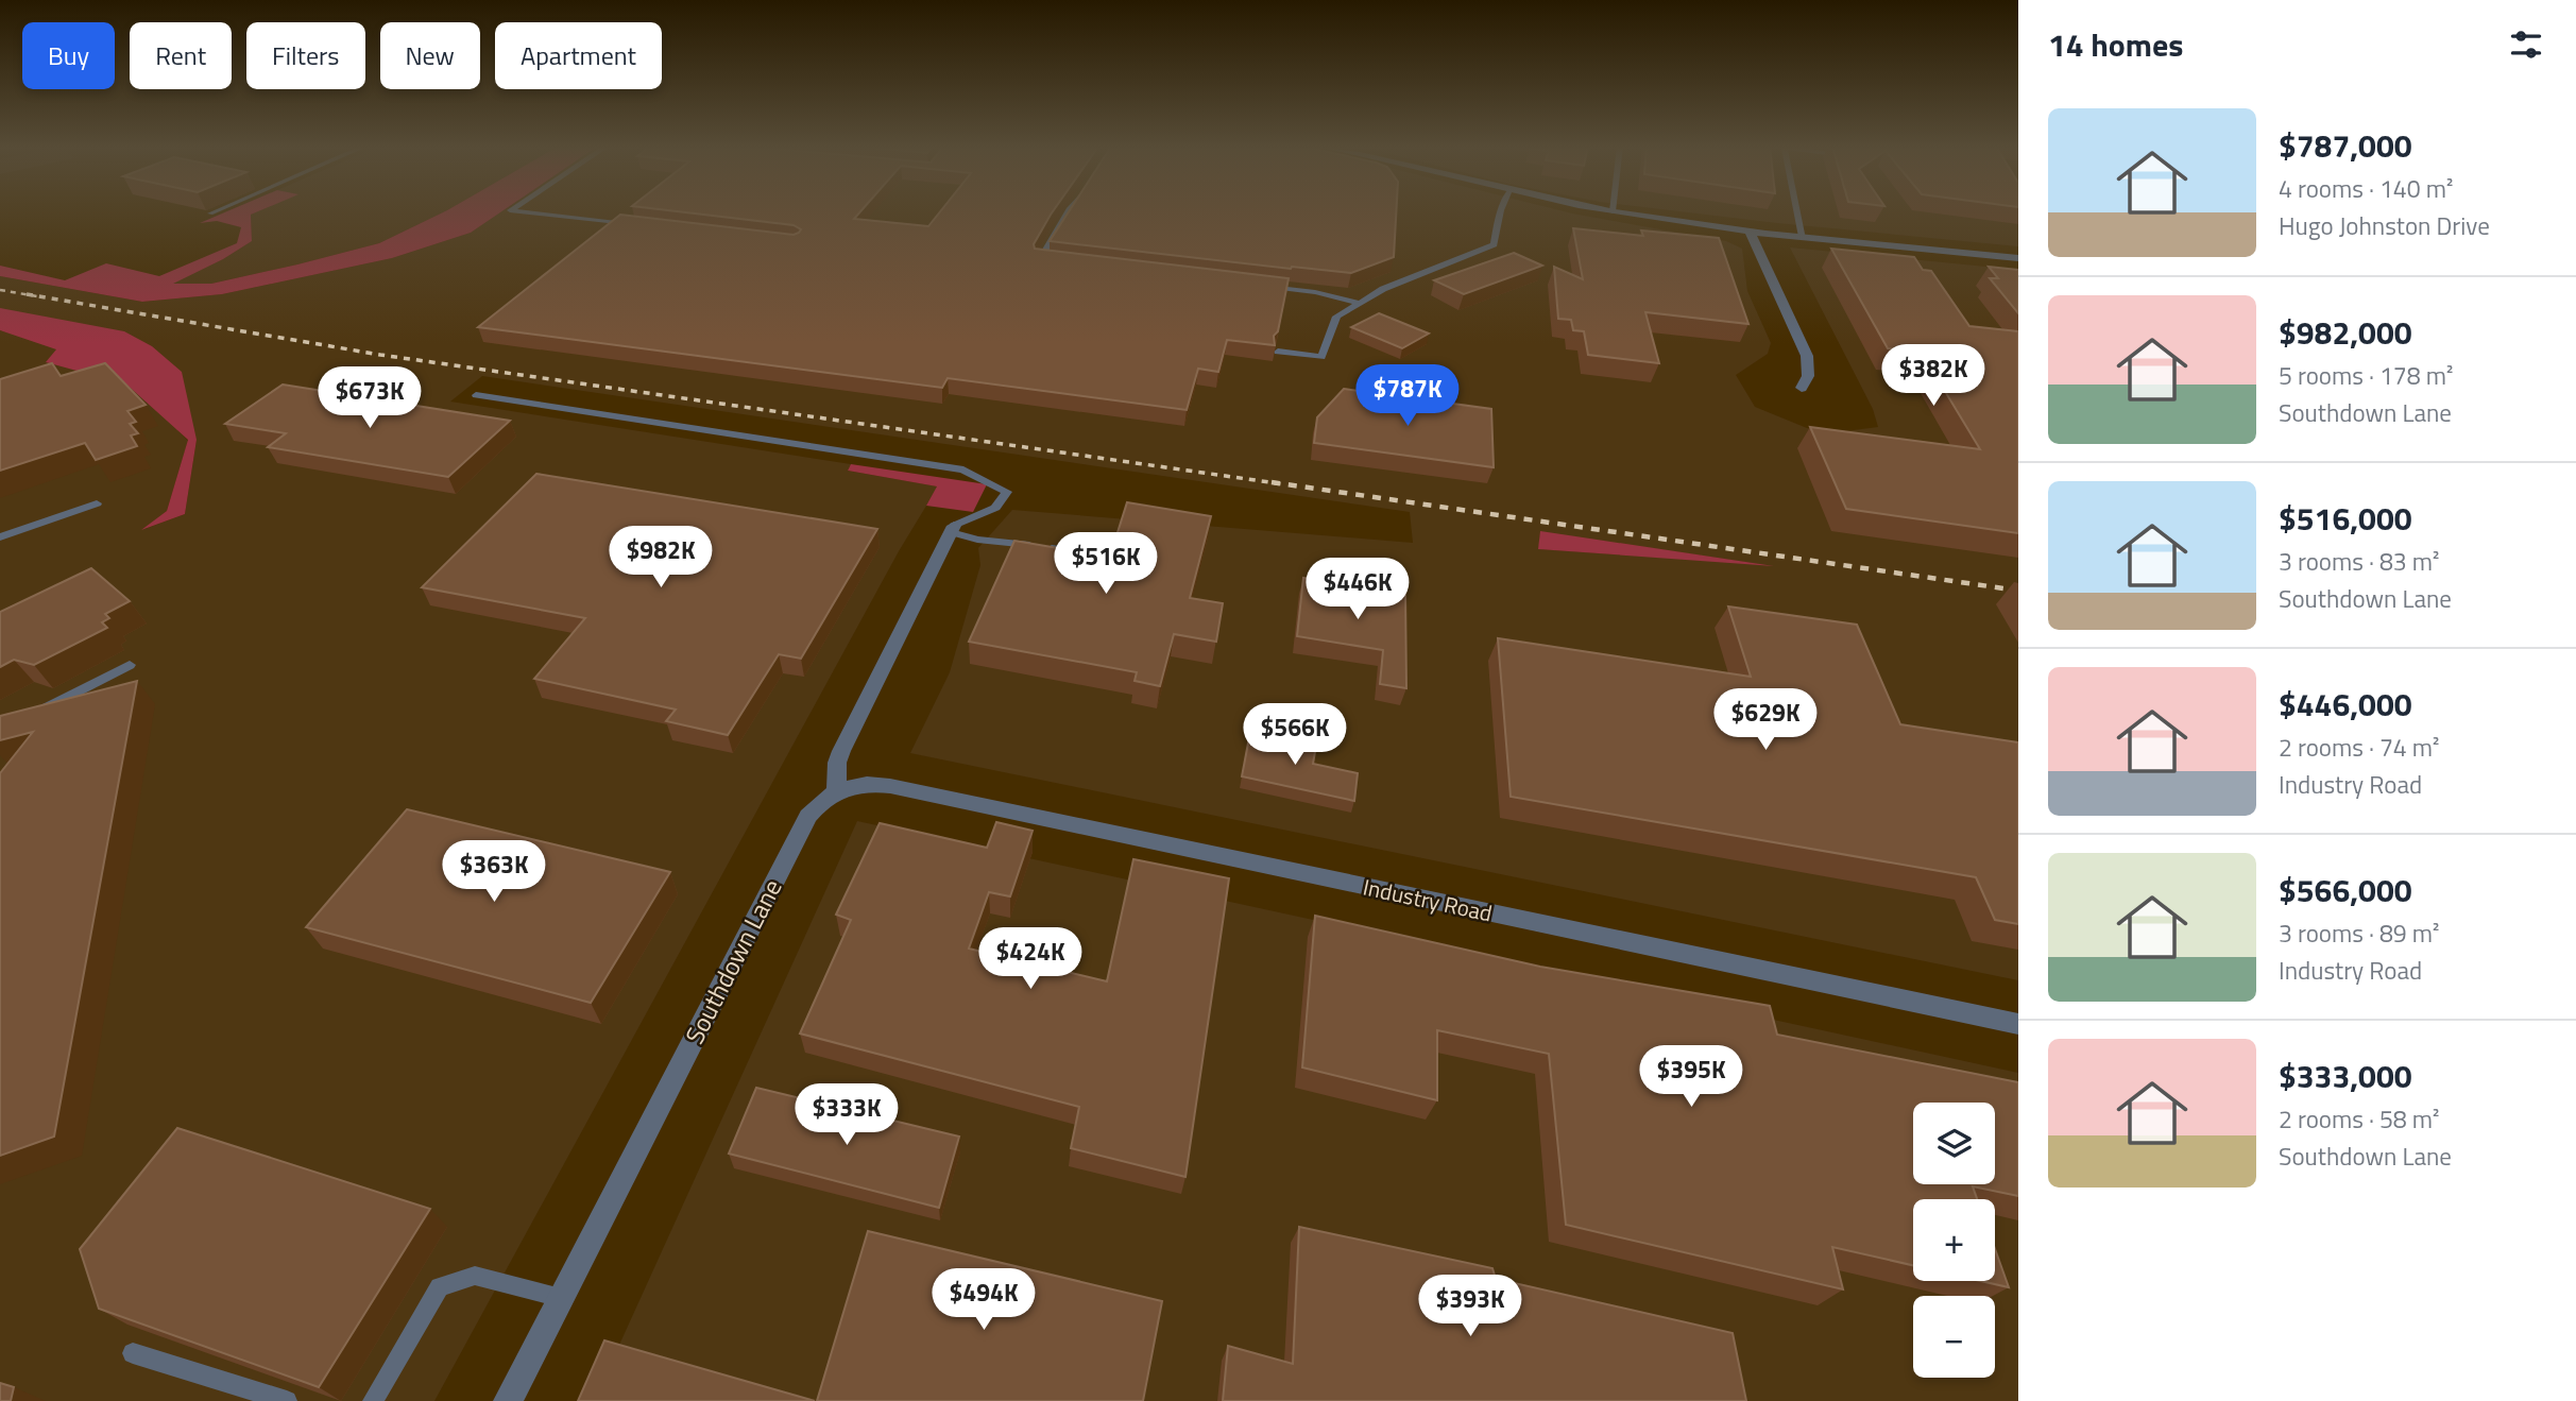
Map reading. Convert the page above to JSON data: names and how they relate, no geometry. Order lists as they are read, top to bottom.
{
  "streets": {
    "street": ["Industry Road", "Southdown Lane"]
  },
  "crossings": [
    ["Industry Road", "Southdown Lane"]
  ],
  "page": {
    "heading": "14 homes",
    "chip": [
      "Buy",
      "Rent",
      "Filters",
      "New",
      "Apartment"
    ],
    "list": [
      {
        "name": "$787,000",
        "note": "4 rooms · 140 m² · Hugo Johnston Drive"
      },
      {
        "name": "$982,000",
        "note": "5 rooms · 178 m² · Southdown Lane"
      },
      {
        "name": "$516,000",
        "note": "3 rooms · 83 m² · Southdown Lane"
      },
      {
        "name": "$446,000",
        "note": "2 rooms · 74 m² · Industry Road"
      },
      {
        "name": "$566,000",
        "note": "3 rooms · 89 m² · Industry Road"
      },
      {
        "name": "$333,000",
        "note": "2 rooms · 58 m² · Southdown Lane"
      }
    ],
    "price": [
      "$382K",
      "$787K",
      "$673K",
      "$982K",
      "$516K",
      "$446K",
      "$629K",
      "$566K",
      "$363K",
      "$424K",
      "$395K",
      "$333K",
      "$494K",
      "$393K"
    ],
    "map_buttons": ["+", "−"]
  }
}
